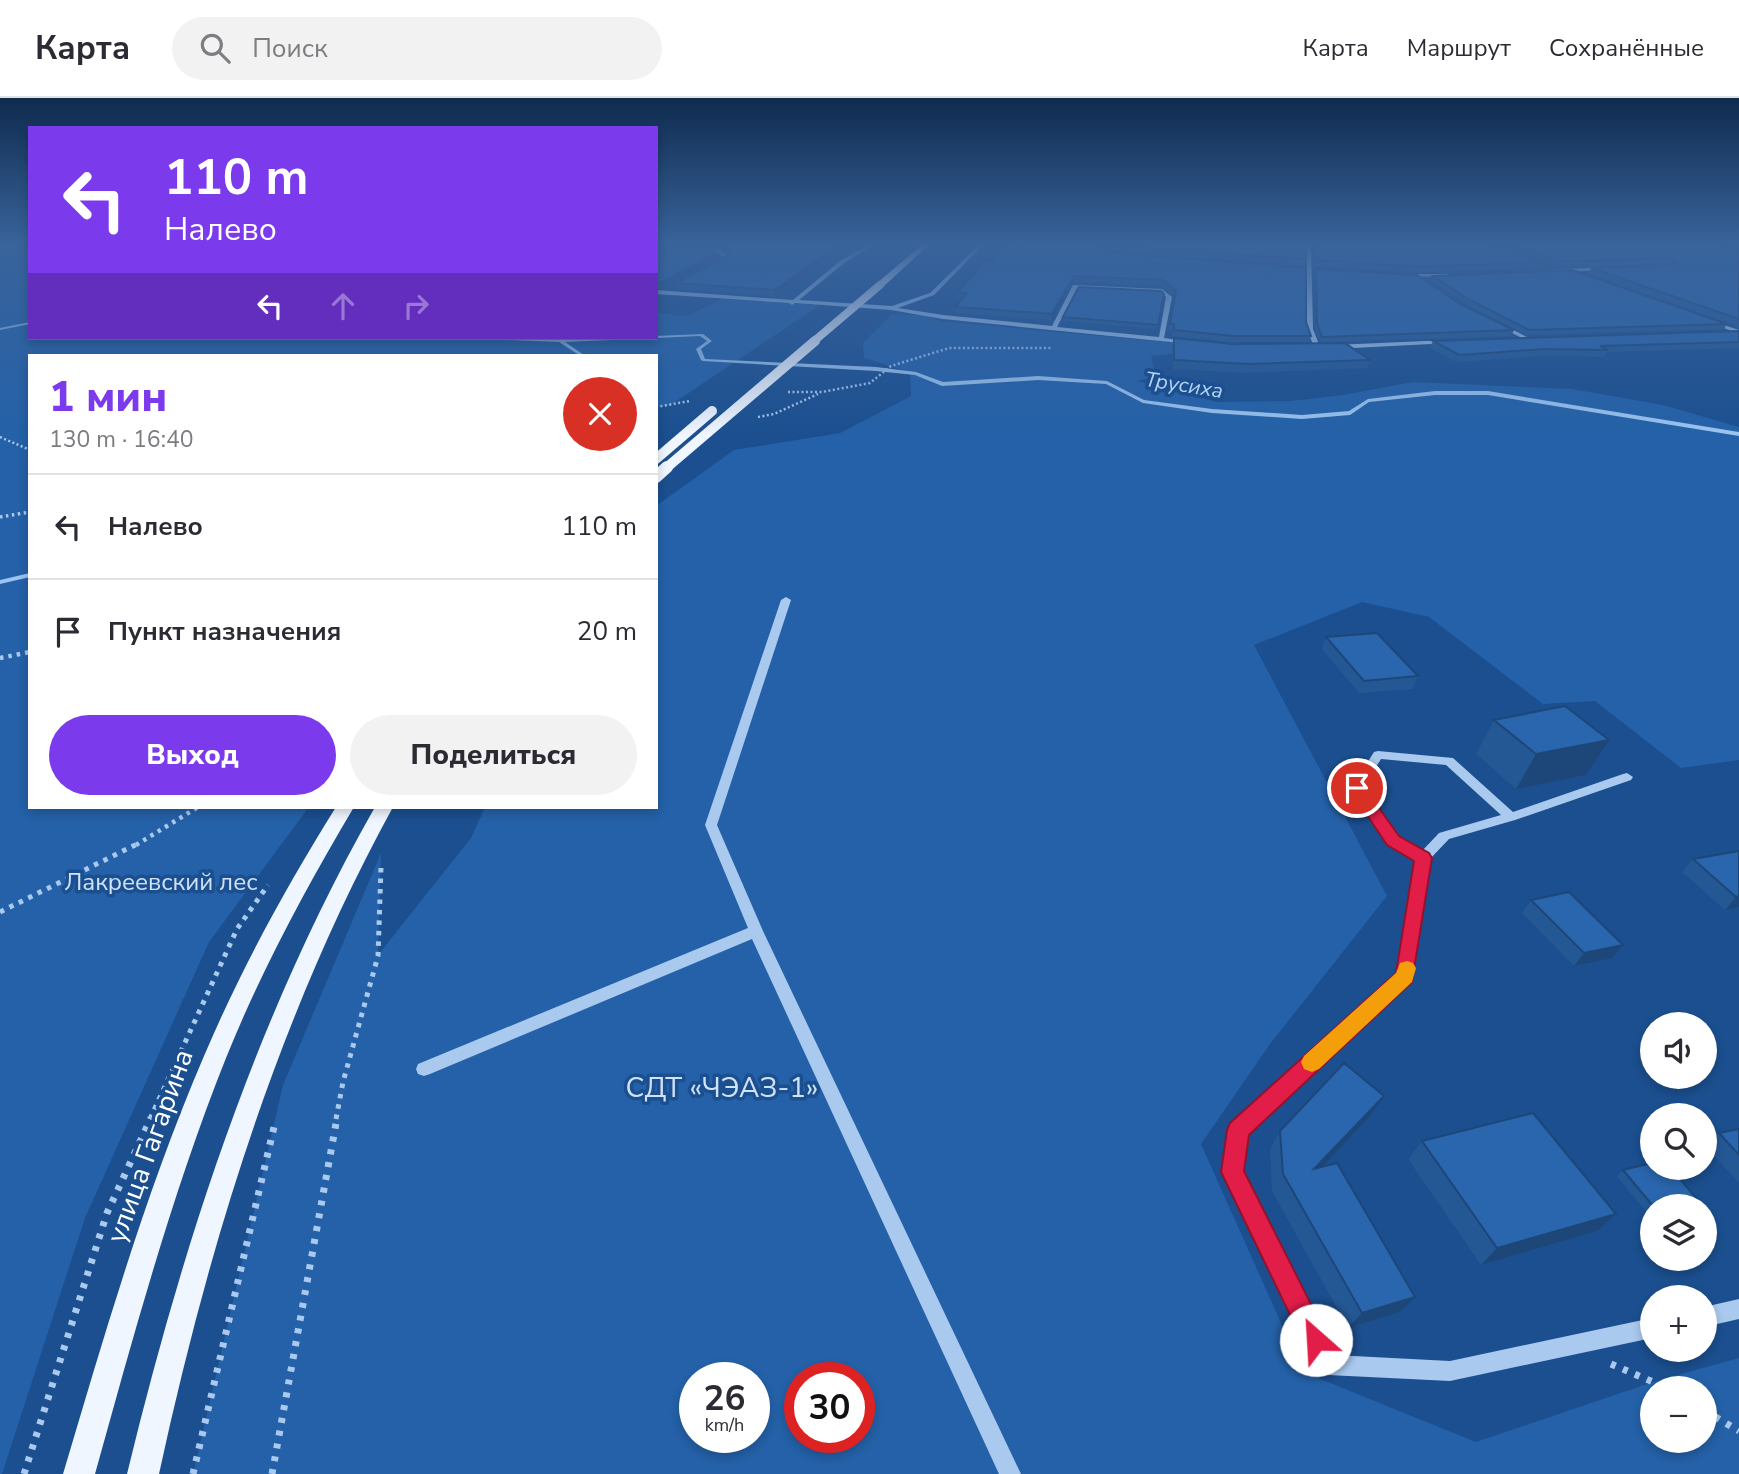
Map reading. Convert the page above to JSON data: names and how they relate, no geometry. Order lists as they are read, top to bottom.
{
  "streets": {
    "main road": ["улица Гагарина"]
  },
  "water": ["Трусиха"],
  "parks": ["Лакреевский лес", "СДТ «ЧЭАЗ-1»"],
  "page": {
    "header": "Карта",
    "search": "Поиск",
    "nav": ["Карта", "Маршрут", "Сохранённые"],
    "turn": ["110 m", "Налево"],
    "heading": ["1 мин", "130 m · 16:40"],
    "list": [
      {
        "name": "Налево",
        "value": "110 m"
      },
      {
        "name": "Пункт назначения",
        "value": "20 m"
      }
    ],
    "buttons": ["Выход", "Поделиться"],
    "map_buttons": ["+", "−"],
    "speed": "26 km/h",
    "limit": "30"
  }
}
